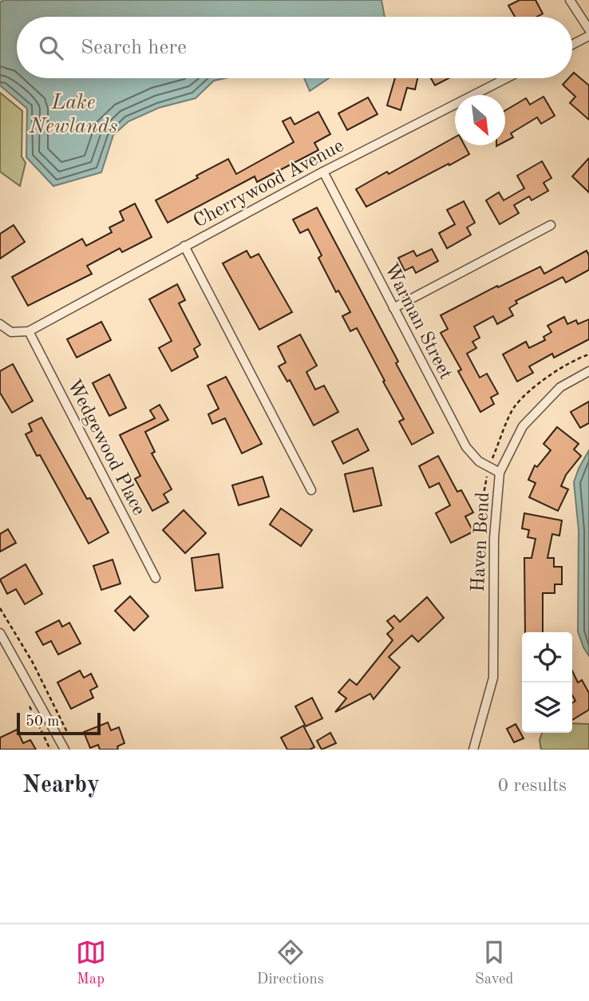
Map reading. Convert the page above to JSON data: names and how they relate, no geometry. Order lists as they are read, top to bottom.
{
  "streets": {
    "street": [
      "Cherrywood Avenue",
      "Warman Street",
      "Wedgewood Place",
      "Haven Bend"
    ]
  },
  "crossings": [
    ["Cherrywood Avenue", "Warman Street"],
    ["Cherrywood Avenue", "Wedgewood Place"],
    ["Warman Street", "Haven Bend"]
  ],
  "water": ["Lake Newlands"],
  "scale_bar": "50 m",
  "north": "bottom right",
  "page": {
    "search": "Search here",
    "scale": "50 m",
    "heading": ["Nearby", "0 results"],
    "nav": ["Map", "Directions", "Saved"]
  }
}
